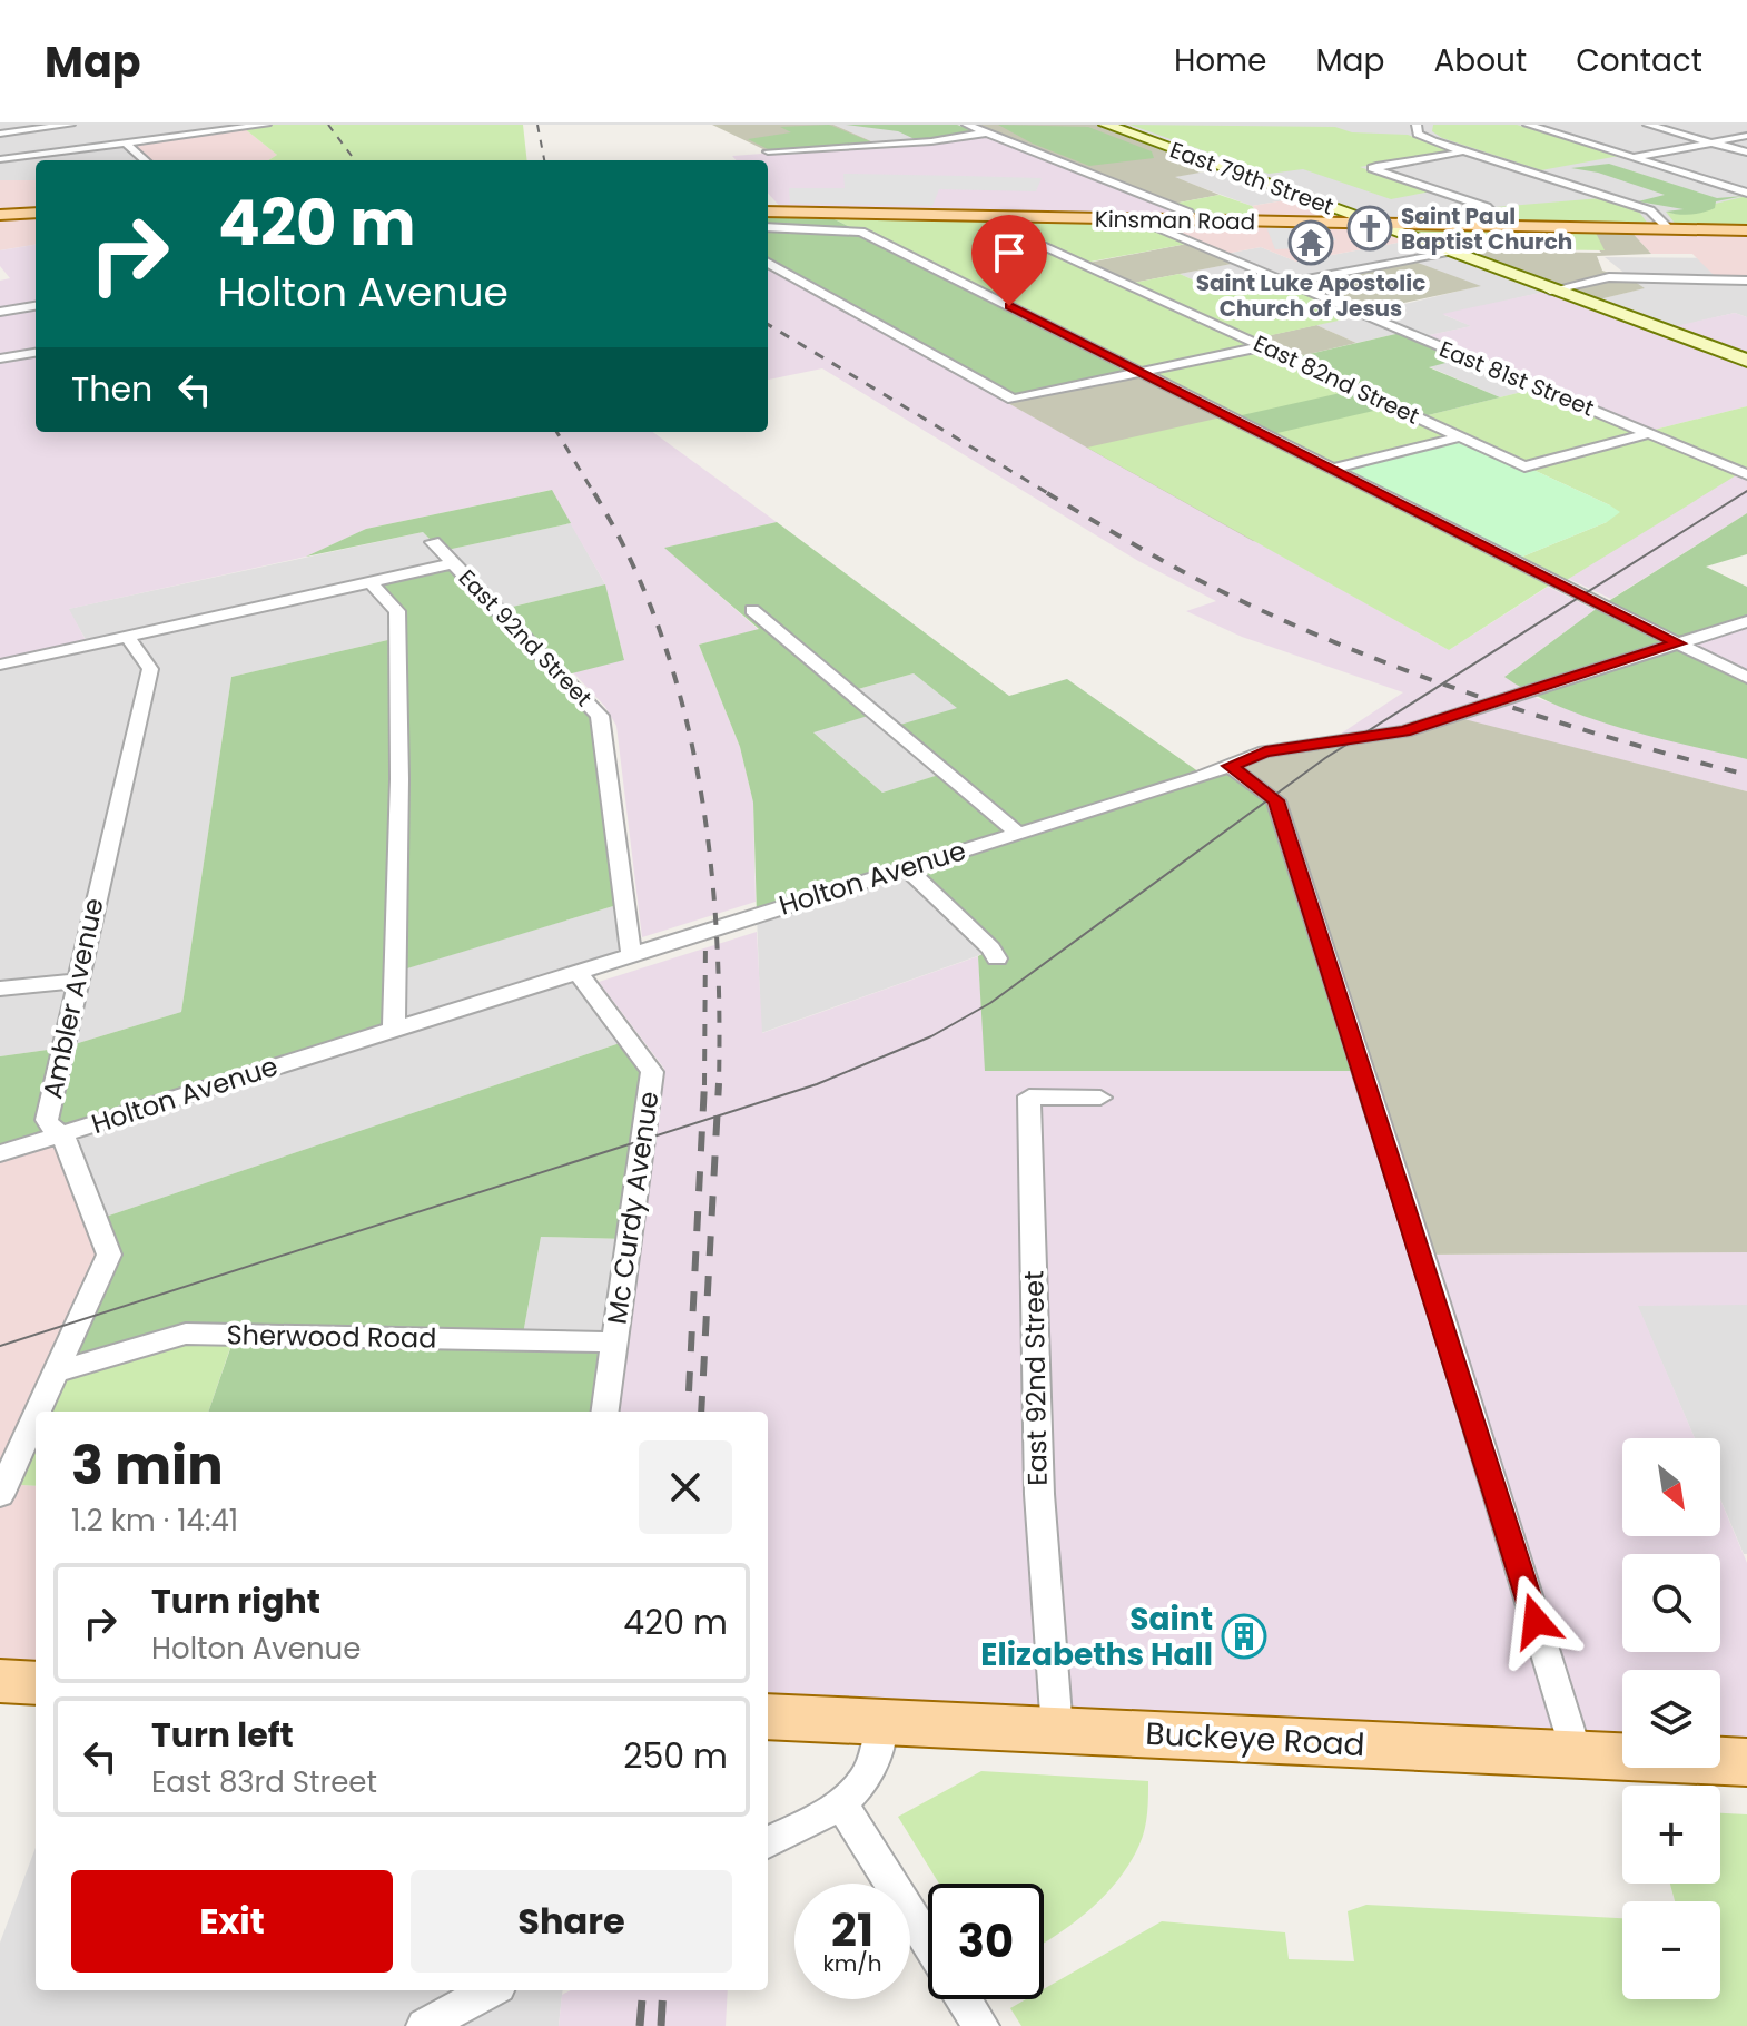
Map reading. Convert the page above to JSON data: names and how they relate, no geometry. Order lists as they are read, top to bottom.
{
  "streets": {
    "main road": ["East 79th Street", "Kinsman Road", "Buckeye Road"],
    "street": [
      "East 81st Street",
      "East 82nd Street",
      "East 92nd Street",
      "Holton Avenue",
      "Ambler Avenue",
      "Mc Curdy Avenue",
      "Sherwood Road"
    ]
  },
  "crossings": [
    ["East 79th Street", "Kinsman Road"],
    ["Kinsman Road", "East 81st Street"],
    ["Kinsman Road", "East 82nd Street"],
    ["East 81st Street", "East 82nd Street"],
    ["East 92nd Street", "Holton Avenue"],
    ["East 92nd Street", "Buckeye Road"],
    ["Holton Avenue", "Ambler Avenue"],
    ["Holton Avenue", "Mc Curdy Avenue"],
    ["Ambler Avenue", "Sherwood Road"],
    ["Mc Curdy Avenue", "Sherwood Road"]
  ],
  "places": {
    "church": ["Saint Paul Baptist Church"],
    "temple": ["Saint Luke Apostolic Church of Jesus"],
    "building": ["Saint Elizabeths Hall"]
  },
  "north": "bottom right",
  "page": {
    "header": "Map",
    "nav": [
      "Home",
      "Map",
      "About",
      "Contact"
    ],
    "turn": ["420 m", "Holton Avenue"],
    "then": "Then",
    "heading": ["3 min", "1.2 km · 14:41"],
    "map_buttons": ["+", "−"],
    "list": [
      {
        "name": "Turn right",
        "note": "Holton Avenue",
        "value": "420 m"
      },
      {
        "name": "Turn left",
        "note": "East 83rd Street",
        "value": "250 m"
      }
    ],
    "buttons": ["Exit", "Share"],
    "speed": "21 km/h",
    "limit": "30"
  }
}
